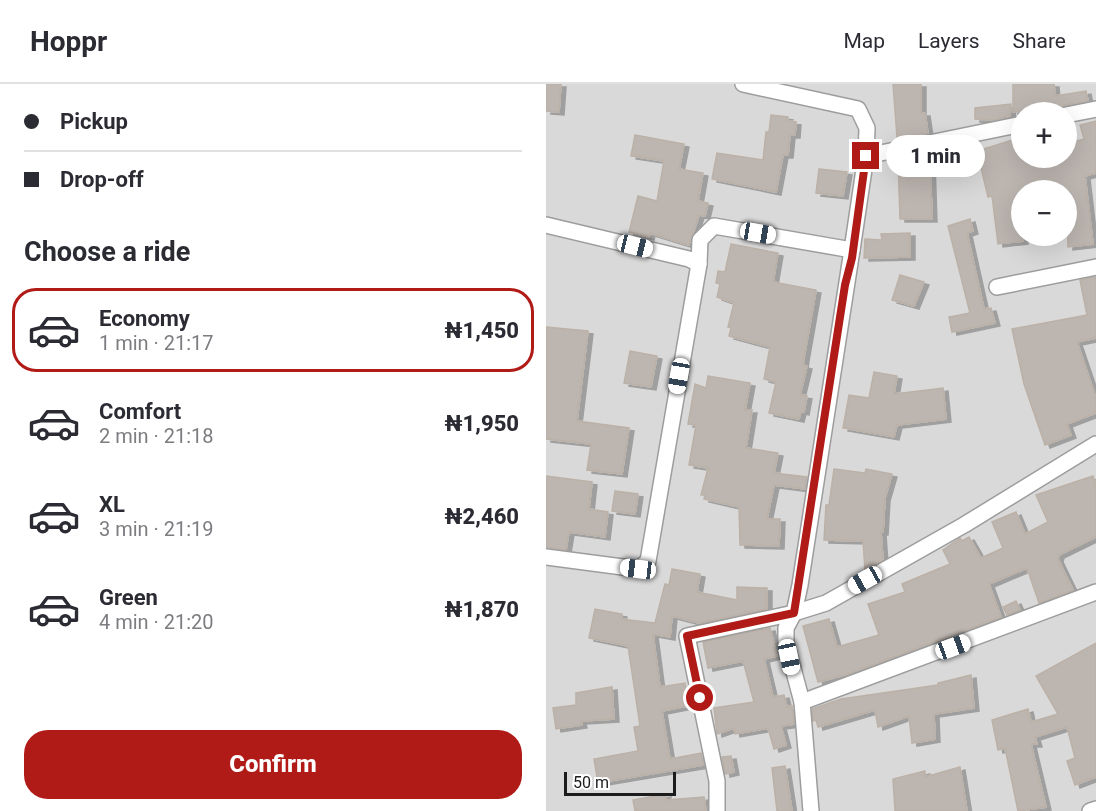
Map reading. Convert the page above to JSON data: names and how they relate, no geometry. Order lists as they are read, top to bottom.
{
  "scale_bar": "50 m",
  "page": {
    "header": "Hoppr",
    "nav": ["Map", "Layers", "Share"],
    "banner": ["Pickup", "Drop-off"],
    "map_buttons": ["+", "−"],
    "bubble": "1 min",
    "heading": "Choose a ride",
    "list": [
      {
        "name": "Economy",
        "note": "1 min · 21:17",
        "value": "₦1,450"
      },
      {
        "name": "Comfort",
        "note": "2 min · 21:18",
        "value": "₦1,950"
      },
      {
        "name": "XL",
        "note": "3 min · 21:19",
        "value": "₦2,460"
      },
      {
        "name": "Green",
        "note": "4 min · 21:20",
        "value": "₦1,870"
      }
    ],
    "buttons": "Confirm",
    "scale": "50 m"
  }
}
